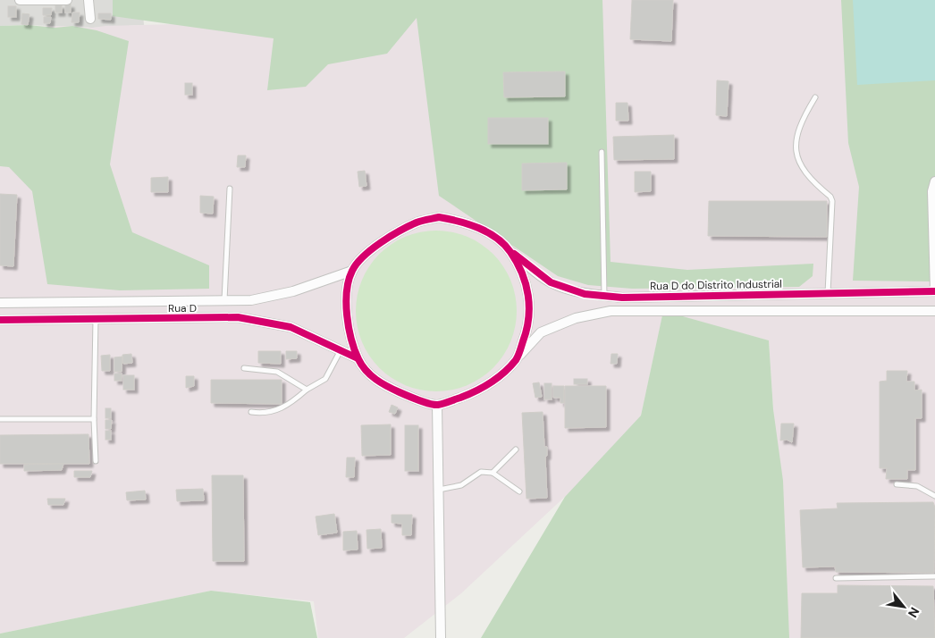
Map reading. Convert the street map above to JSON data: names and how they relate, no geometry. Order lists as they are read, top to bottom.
{
  "streets": {
    "street": ["Rua D do Distrito Industrial", "Rua D"]
  },
  "crossings": [
    ["Rua D do Distrito Industrial", "Rua D"]
  ],
  "north": "bottom right"
}
